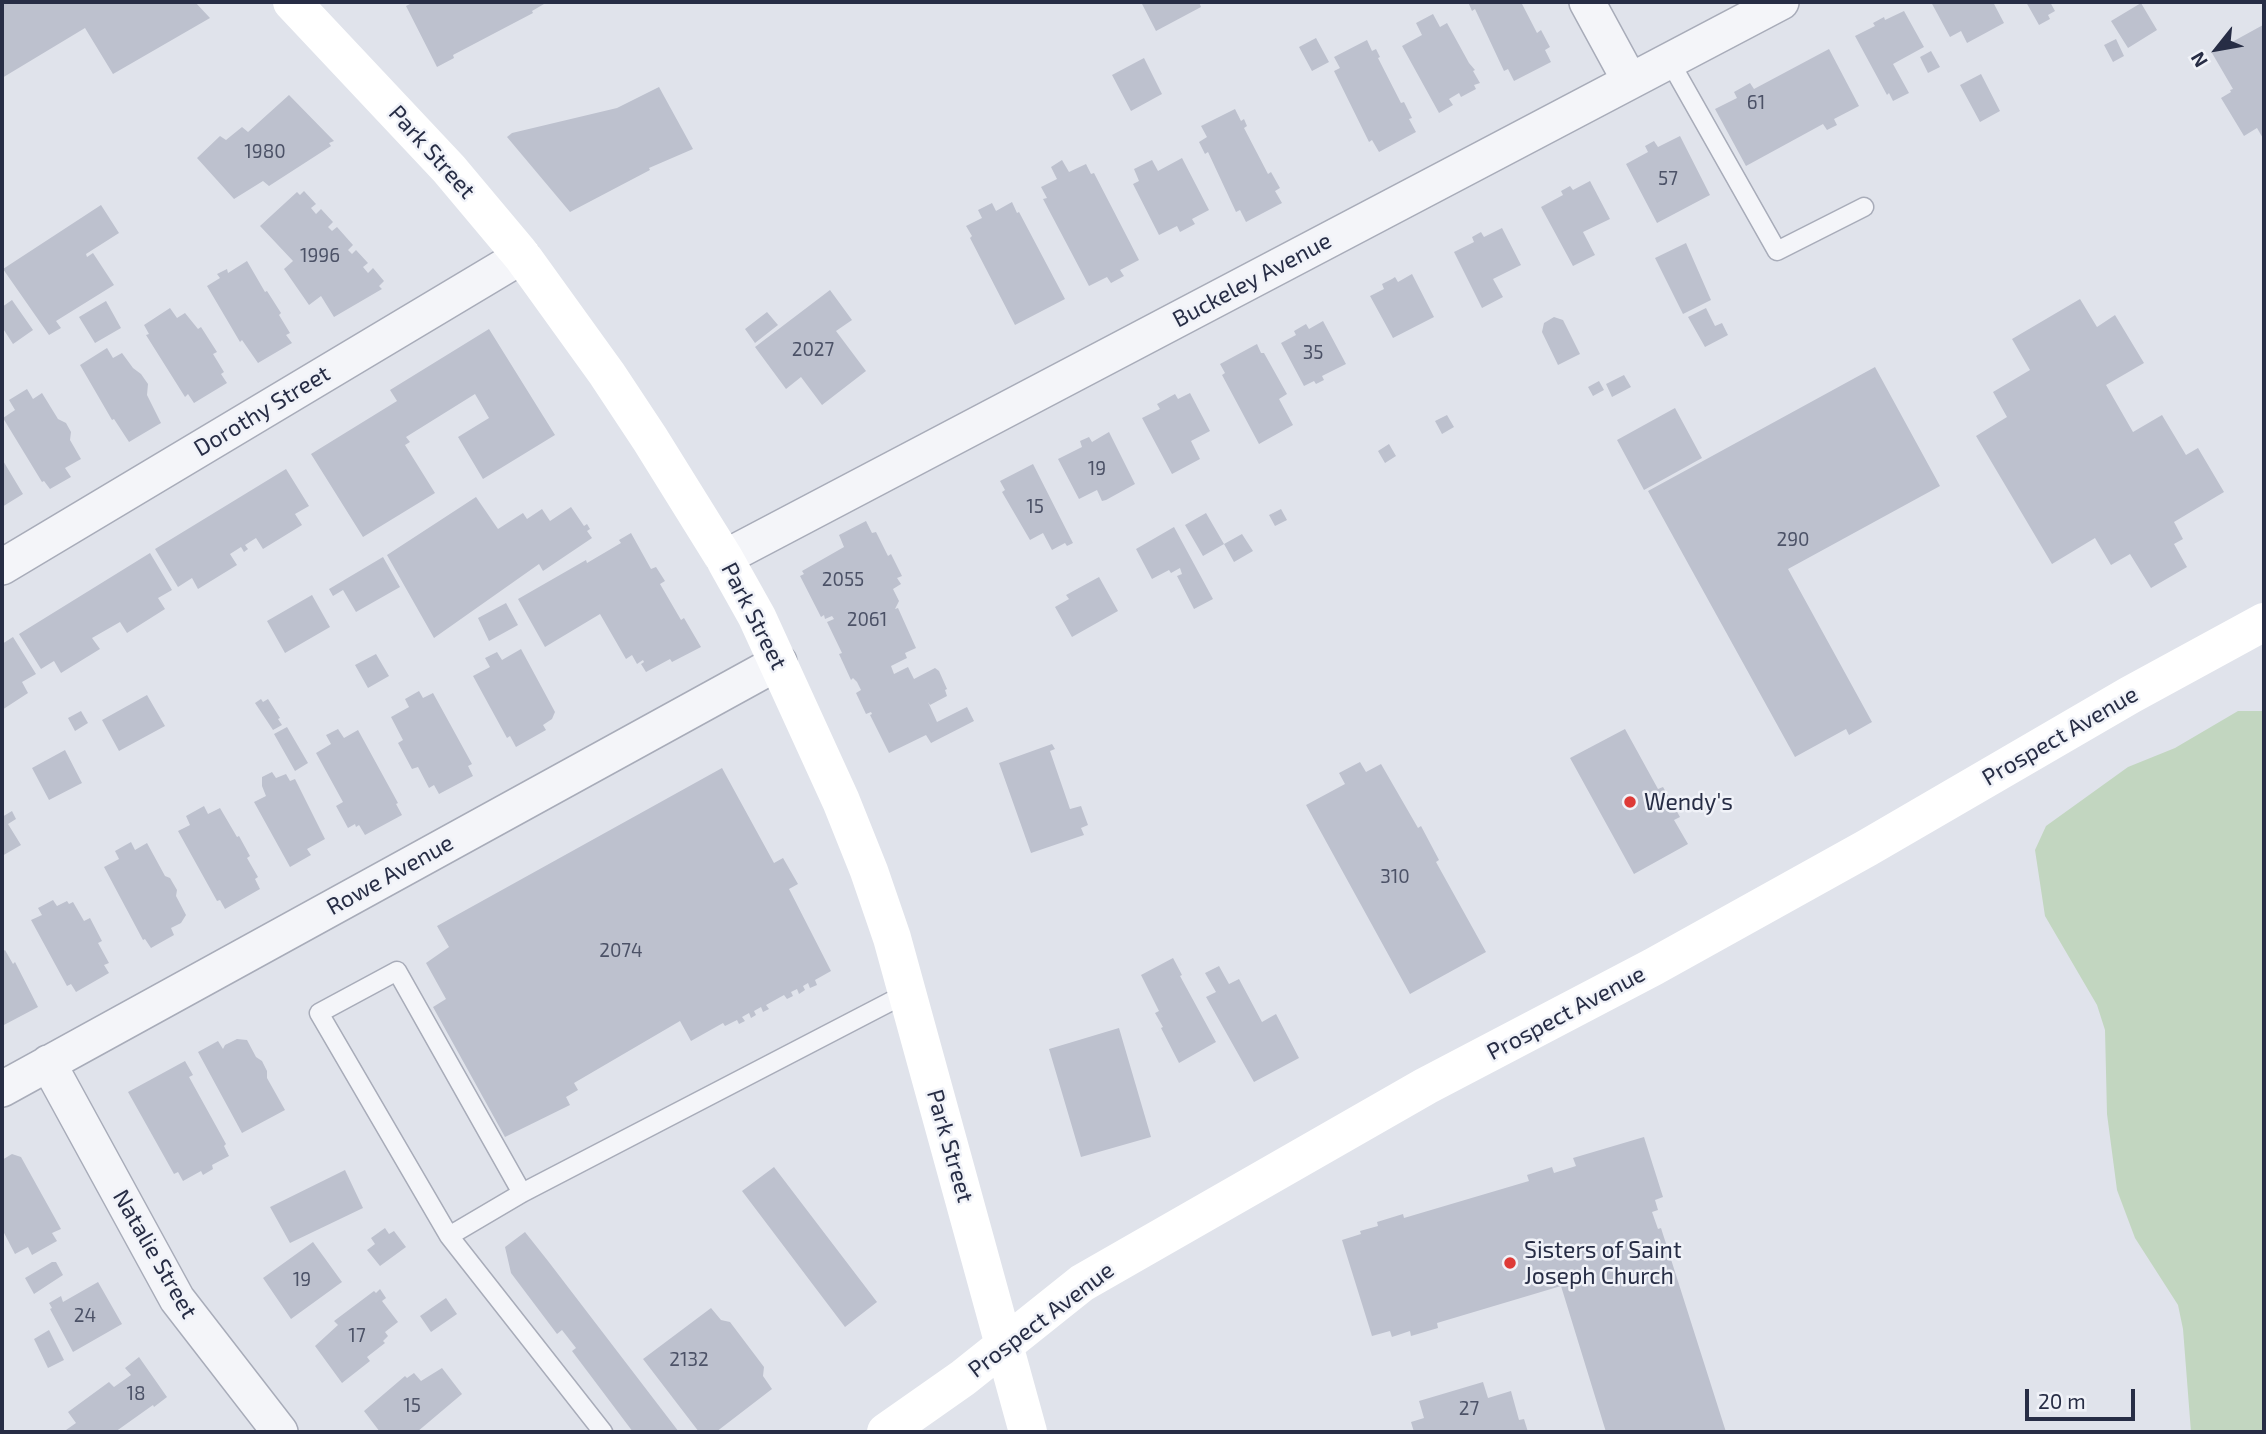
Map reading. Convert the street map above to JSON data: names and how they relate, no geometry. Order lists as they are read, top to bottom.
{
  "streets": {
    "main road": ["Park Street", "Prospect Avenue"],
    "street": [
      "Buckeley Avenue",
      "Dorothy Street",
      "Rowe Avenue",
      "Natalie Street"
    ]
  },
  "crossings": [
    ["Park Street", "Buckeley Avenue"],
    ["Park Street", "Dorothy Street"],
    ["Park Street", "Prospect Avenue"],
    ["Park Street", "Rowe Avenue"],
    ["Rowe Avenue", "Natalie Street"]
  ],
  "places": ["Wendy's", "Sisters of Saint Joseph Church"],
  "house_numbers": [
    "61",
    "1980",
    "57",
    "1996",
    "2027",
    "35",
    "19",
    "15",
    "290",
    "2055",
    "2061",
    "310",
    "2074",
    "19",
    "24",
    "17",
    "2132",
    "18",
    "15",
    "27"
  ],
  "scale_bar": "20 m",
  "north": "bottom left"
}
